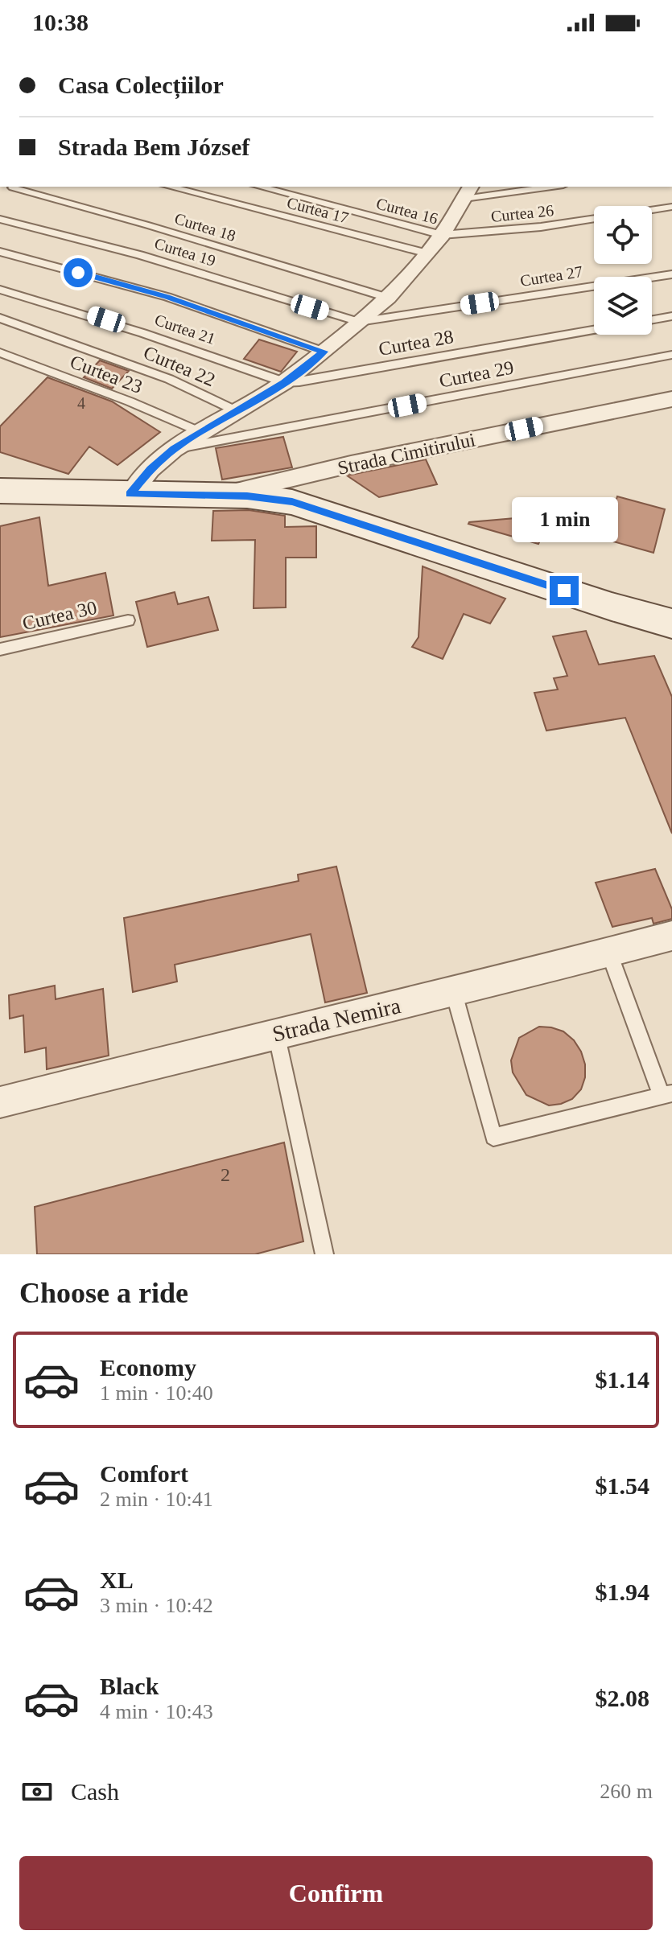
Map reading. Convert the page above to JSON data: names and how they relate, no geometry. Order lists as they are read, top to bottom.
{
  "streets": {
    "street": ["Strada Cimitirului", "Strada Nemira"],
    "lane": [
      "Curtea 17",
      "Curtea 16",
      "Curtea 26",
      "Curtea 18",
      "Curtea 19",
      "Curtea 27",
      "Curtea 21",
      "Curtea 28",
      "Curtea 22",
      "Curtea 23",
      "Curtea 29",
      "Curtea 30"
    ]
  },
  "crossings": [
    ["Curtea 16", "Curtea 26"],
    ["Curtea 19", "Curtea 27"],
    ["Curtea 21", "Curtea 28"]
  ],
  "house_numbers": ["4", "2"],
  "page": {
    "status": "10:38",
    "banner": ["Casa Colecțiilor", "Strada Bem József"],
    "bubble": "1 min",
    "heading": "Choose a ride",
    "list": [
      {
        "name": "Economy",
        "note": "1 min · 10:40",
        "value": "$1.14"
      },
      {
        "name": "Comfort",
        "note": "2 min · 10:41",
        "value": "$1.54"
      },
      {
        "name": "XL",
        "note": "3 min · 10:42",
        "value": "$1.94"
      },
      {
        "name": "Black",
        "note": "4 min · 10:43",
        "value": "$2.08"
      }
    ],
    "pay": ["Cash", "260 m"],
    "buttons": "Confirm"
  }
}
